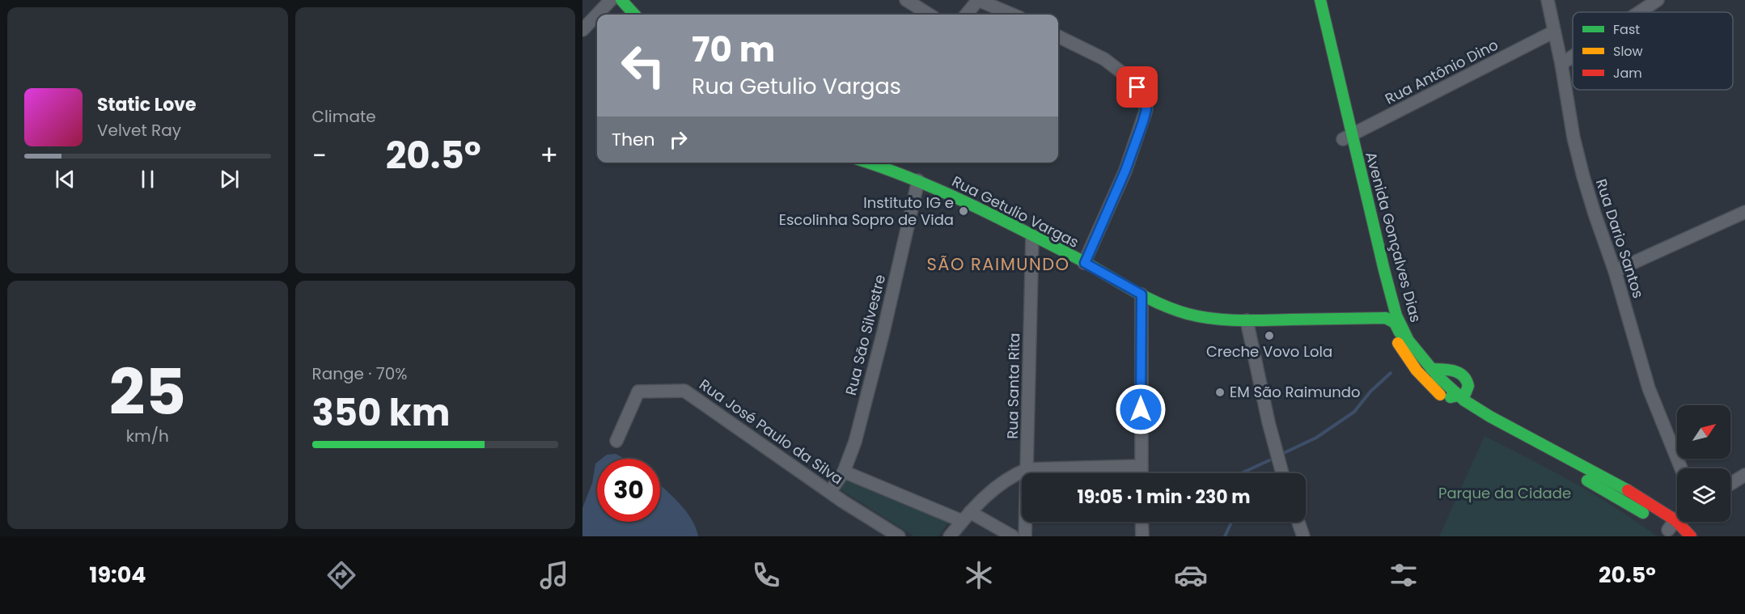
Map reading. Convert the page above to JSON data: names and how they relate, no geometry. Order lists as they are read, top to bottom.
{
  "streets": {
    "main road": ["Rua Getulio Vargas", "Avenida Gonçalves Dias"],
    "street": [
      "Rua Antônio Dino",
      "Rua Dario Santos",
      "Rua São Silvestre",
      "Rua Santa Rita",
      "Rua José Paulo da Silva"
    ]
  },
  "crossings": [
    ["Rua Antônio Dino", "Avenida Gonçalves Dias"],
    ["Rua Antônio Dino", "Rua Dario Santos"],
    ["Rua Getulio Vargas", "Avenida Gonçalves Dias"],
    ["Rua Getulio Vargas", "Rua São Silvestre"],
    ["Rua Getulio Vargas", "Rua Santa Rita"],
    ["Rua São Silvestre", "Rua José Paulo da Silva"]
  ],
  "districts": ["SÃO RAIMUNDO"],
  "parks": ["Parque da Cidade"],
  "places": ["Instituto IG e Escolinha Sopro de Vida", "Creche Vovo Lola", "EM São Raimundo"],
  "legend": ["Fast", "Slow", "Jam"],
  "north": "top right",
  "page": {
    "tile": [
      "Climate",
      ["25", "km/h"],
      ["Range · 70%", "350 km"]
    ],
    "turn": ["70 m", "Rua Getulio Vargas"],
    "song": ["Static Love", "Velvet Ray"],
    "then": "Then",
    "heat": ["−", "20.5°", "+"],
    "limit": "30",
    "trip": "19:05 · 1 min · 230 m",
    "tabs": ["19:04", "20.5°"]
  }
}
